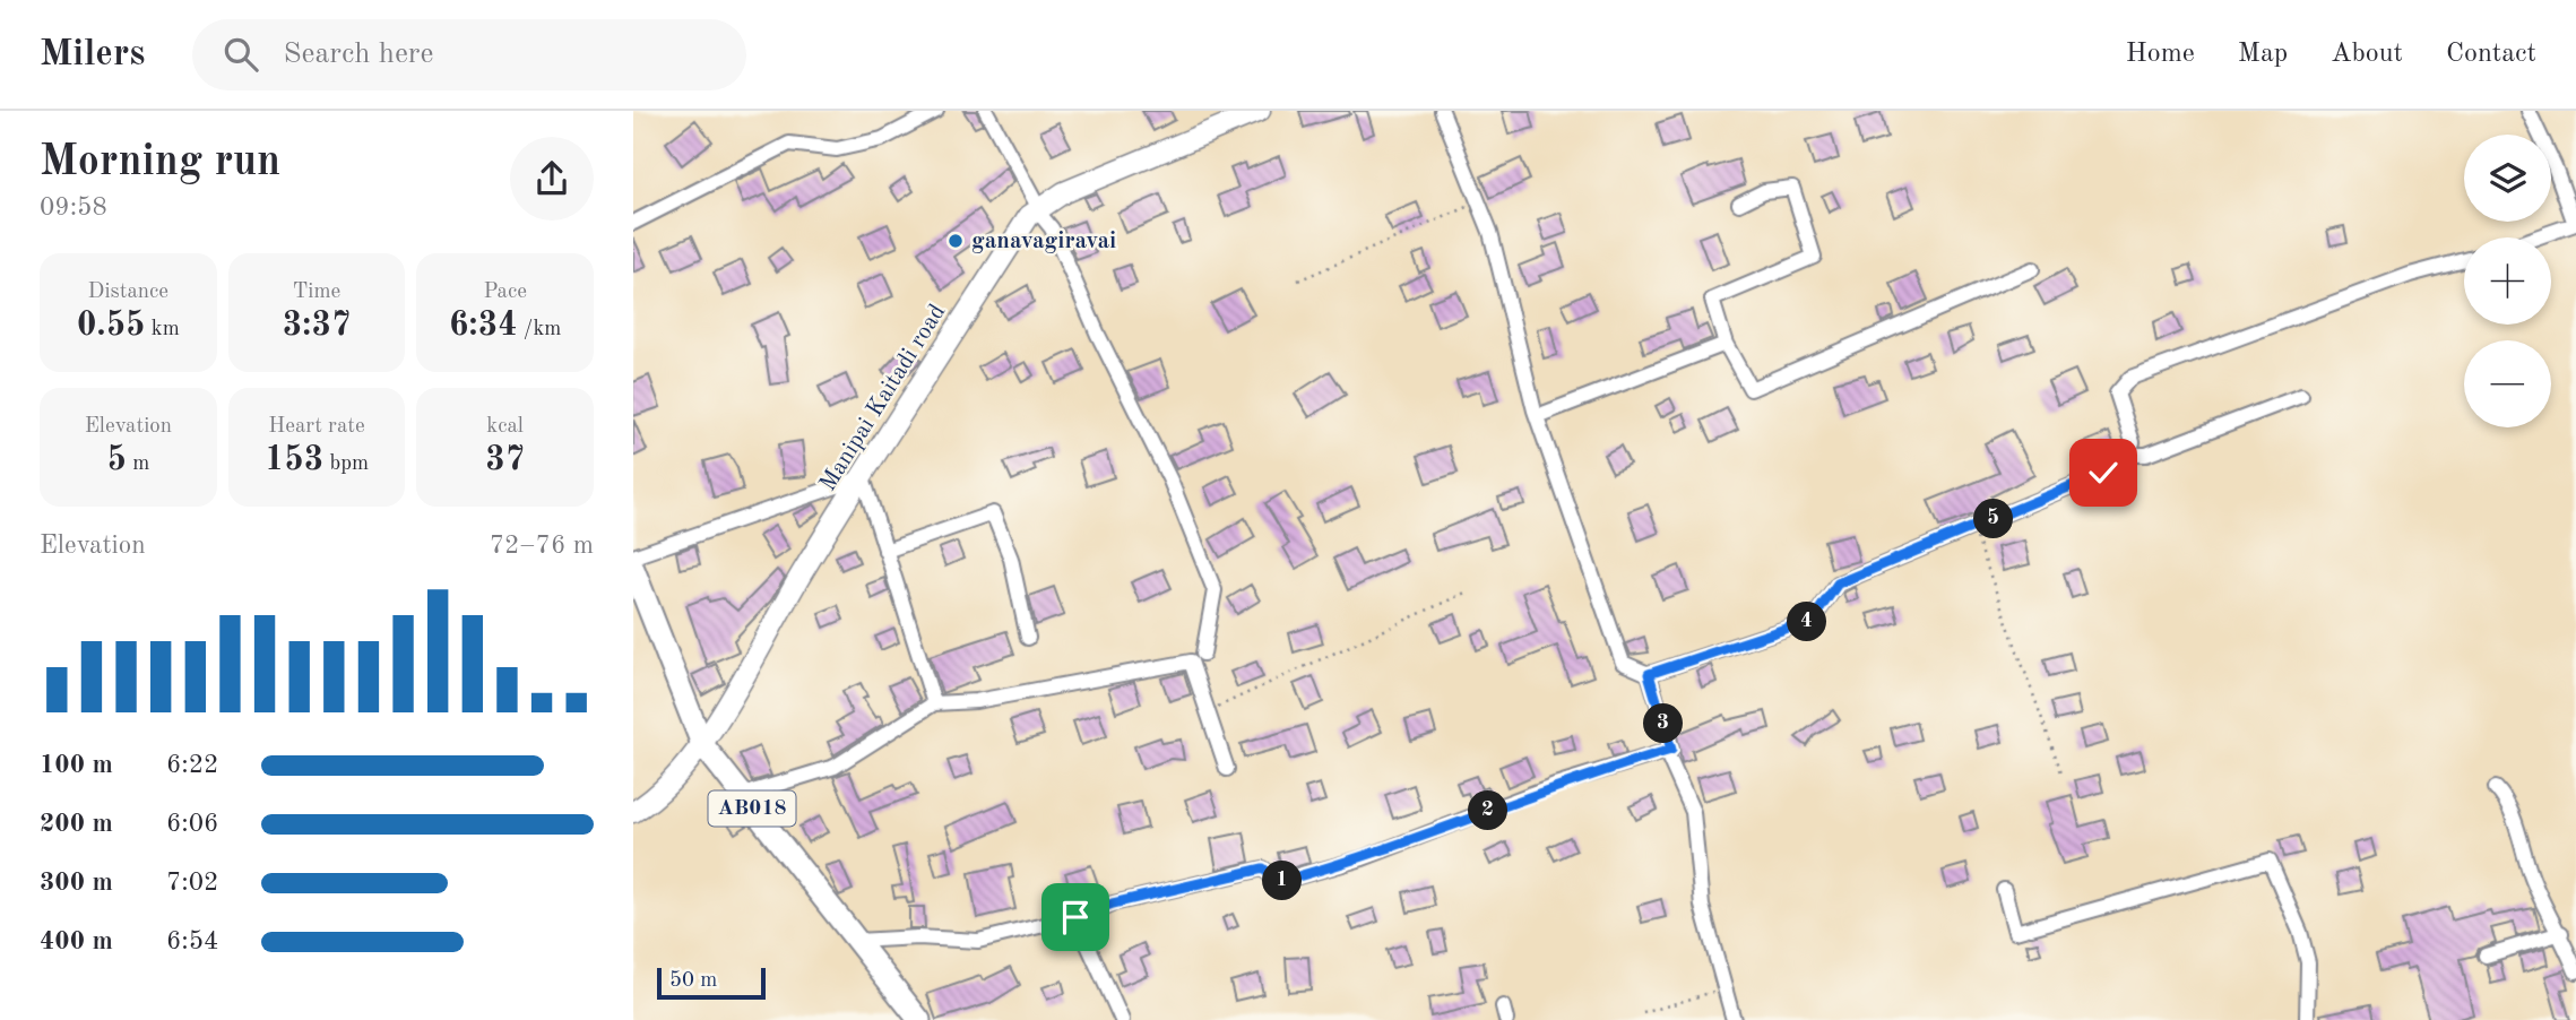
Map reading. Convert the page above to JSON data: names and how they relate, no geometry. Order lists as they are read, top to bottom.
{
  "streets": {
    "main road": ["Manipai Kaitadi road", "AB018"]
  },
  "crossings": [
    ["Manipai Kaitadi road", "AB018"]
  ],
  "places": ["ganavagiravai"],
  "scale_bar": "50 m",
  "page": {
    "header": "Milers",
    "search": "Search here",
    "nav": [
      "Home",
      "Map",
      "About",
      "Contact"
    ],
    "heading": ["Morning run", "09:58"],
    "map_buttons": ["+", "−"],
    "stats": [
      ["Distance", "0.55 km"],
      ["Time", "3:37"],
      ["Pace", "6:34 /km"],
      ["Elevation", "5 m"],
      ["Heart rate", "153 bpm"],
      ["kcal", "37"]
    ],
    "pins": [
      "5",
      "4",
      "3",
      "2",
      "1"
    ],
    "chart": ["Elevation", "72–76 m"],
    "list": [
      {
        "name": "100 m",
        "note": "6:22"
      },
      {
        "name": "200 m",
        "note": "6:06"
      },
      {
        "name": "300 m",
        "note": "7:02"
      },
      {
        "name": "400 m",
        "note": "6:54"
      }
    ],
    "scale": "50 m"
  }
}
